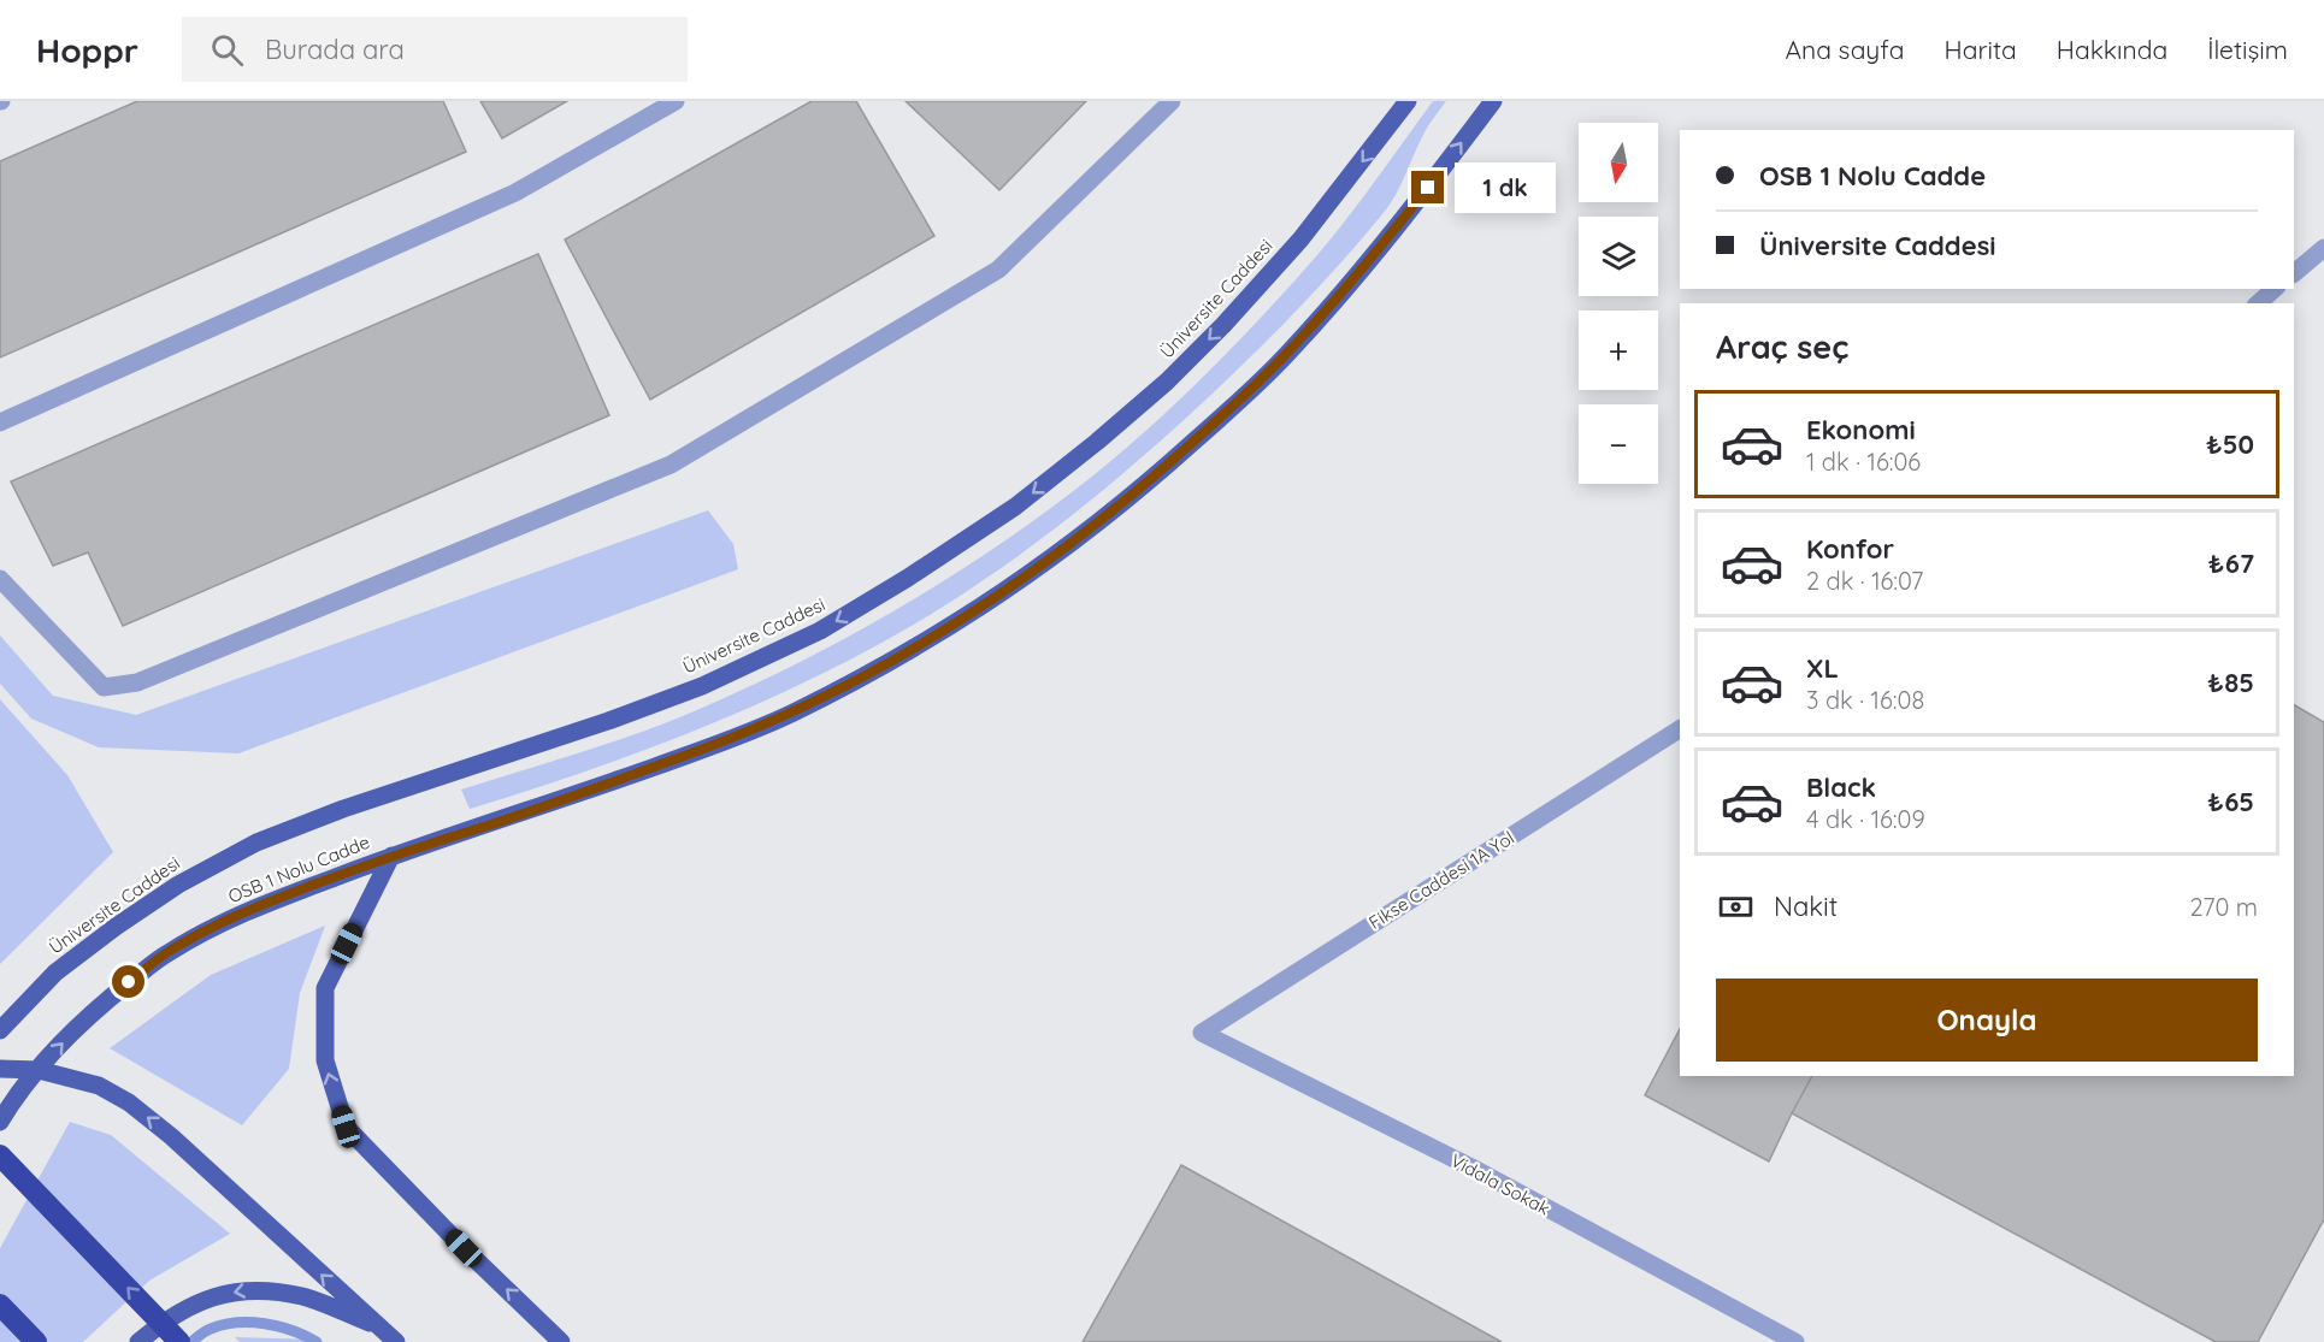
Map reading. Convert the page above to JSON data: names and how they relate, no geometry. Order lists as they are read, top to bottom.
{
  "streets": {
    "main road": ["Üniversite Caddesi", "OSB 1 Nolu Cadde"],
    "street": ["Fikse Caddesi 1A Yol", "Vidala Sokak"]
  },
  "crossings": [
    ["Fikse Caddesi 1A Yol", "Vidala Sokak"]
  ],
  "one_way": ["OSB 1 Nolu Cadde"],
  "north": "bottom",
  "page": {
    "header": "Hoppr",
    "search": "Burada ara",
    "nav": [
      "Ana sayfa",
      "Harita",
      "Hakkında",
      "İletişim"
    ],
    "map_buttons": ["+", "−"],
    "banner": ["OSB 1 Nolu Cadde", "Üniversite Caddesi"],
    "bubble": "1 dk",
    "heading": "Araç seç",
    "list": [
      {
        "name": "Ekonomi",
        "note": "1 dk · 16:06",
        "value": "₺50"
      },
      {
        "name": "Konfor",
        "note": "2 dk · 16:07",
        "value": "₺67"
      },
      {
        "name": "XL",
        "note": "3 dk · 16:08",
        "value": "₺85"
      },
      {
        "name": "Black",
        "note": "4 dk · 16:09",
        "value": "₺65"
      }
    ],
    "pay": ["Nakit", "270 m"],
    "buttons": "Onayla"
  }
}
